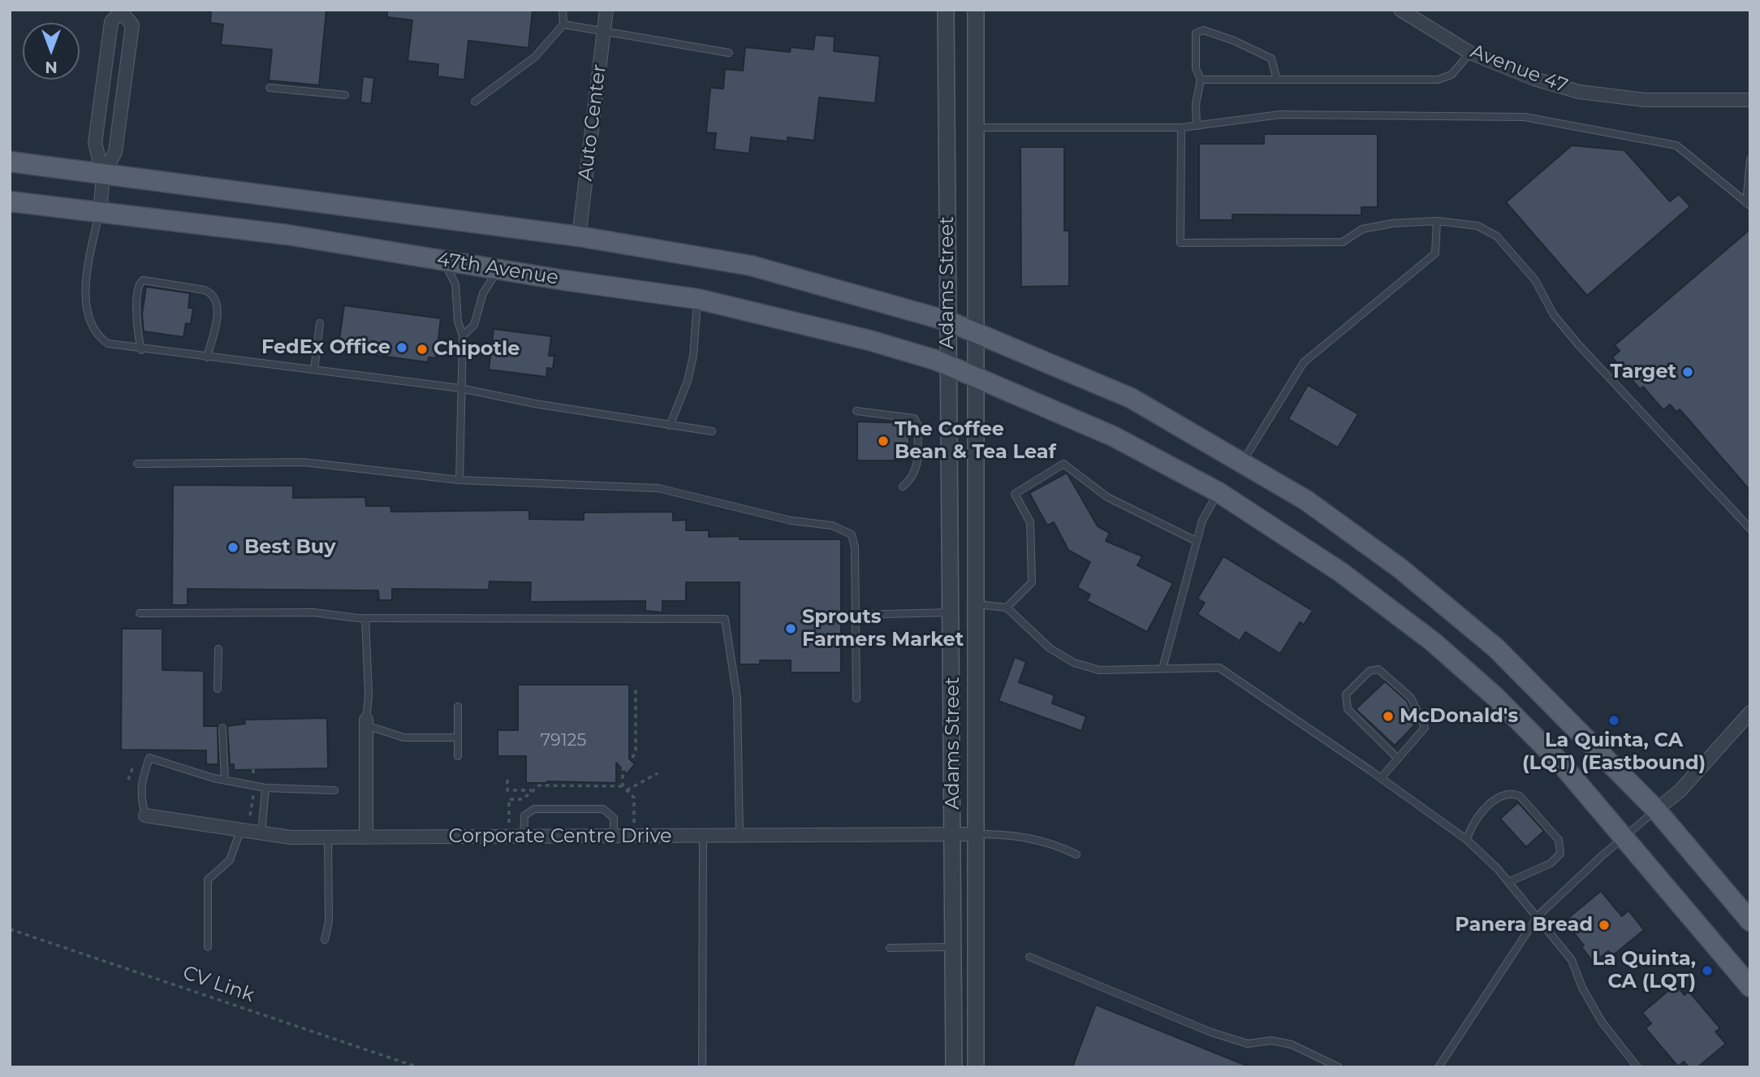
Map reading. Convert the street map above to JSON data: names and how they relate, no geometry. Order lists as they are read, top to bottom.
{
  "streets": {
    "main road": ["47th Avenue"],
    "street": [
      "Avenue 47",
      "Auto Center",
      "Adams Street",
      "Corporate Centre Drive"
    ],
    "path": ["CV Link"]
  },
  "crossings": [
    ["Auto Center", "47th Avenue"],
    ["47th Avenue", "Adams Street"],
    ["Adams Street", "Corporate Centre Drive"]
  ],
  "places": [
    "FedEx Office",
    "Chipotle",
    "Target",
    "The Coffee Bean & Tea Leaf",
    "Best Buy",
    "Sprouts Farmers Market",
    "McDonald's",
    "La Quinta, CA (LQT) (Eastbound)",
    "Panera Bread",
    "La Quinta, CA (LQT)"
  ],
  "house_numbers": ["79125"],
  "north": "bottom"
}
